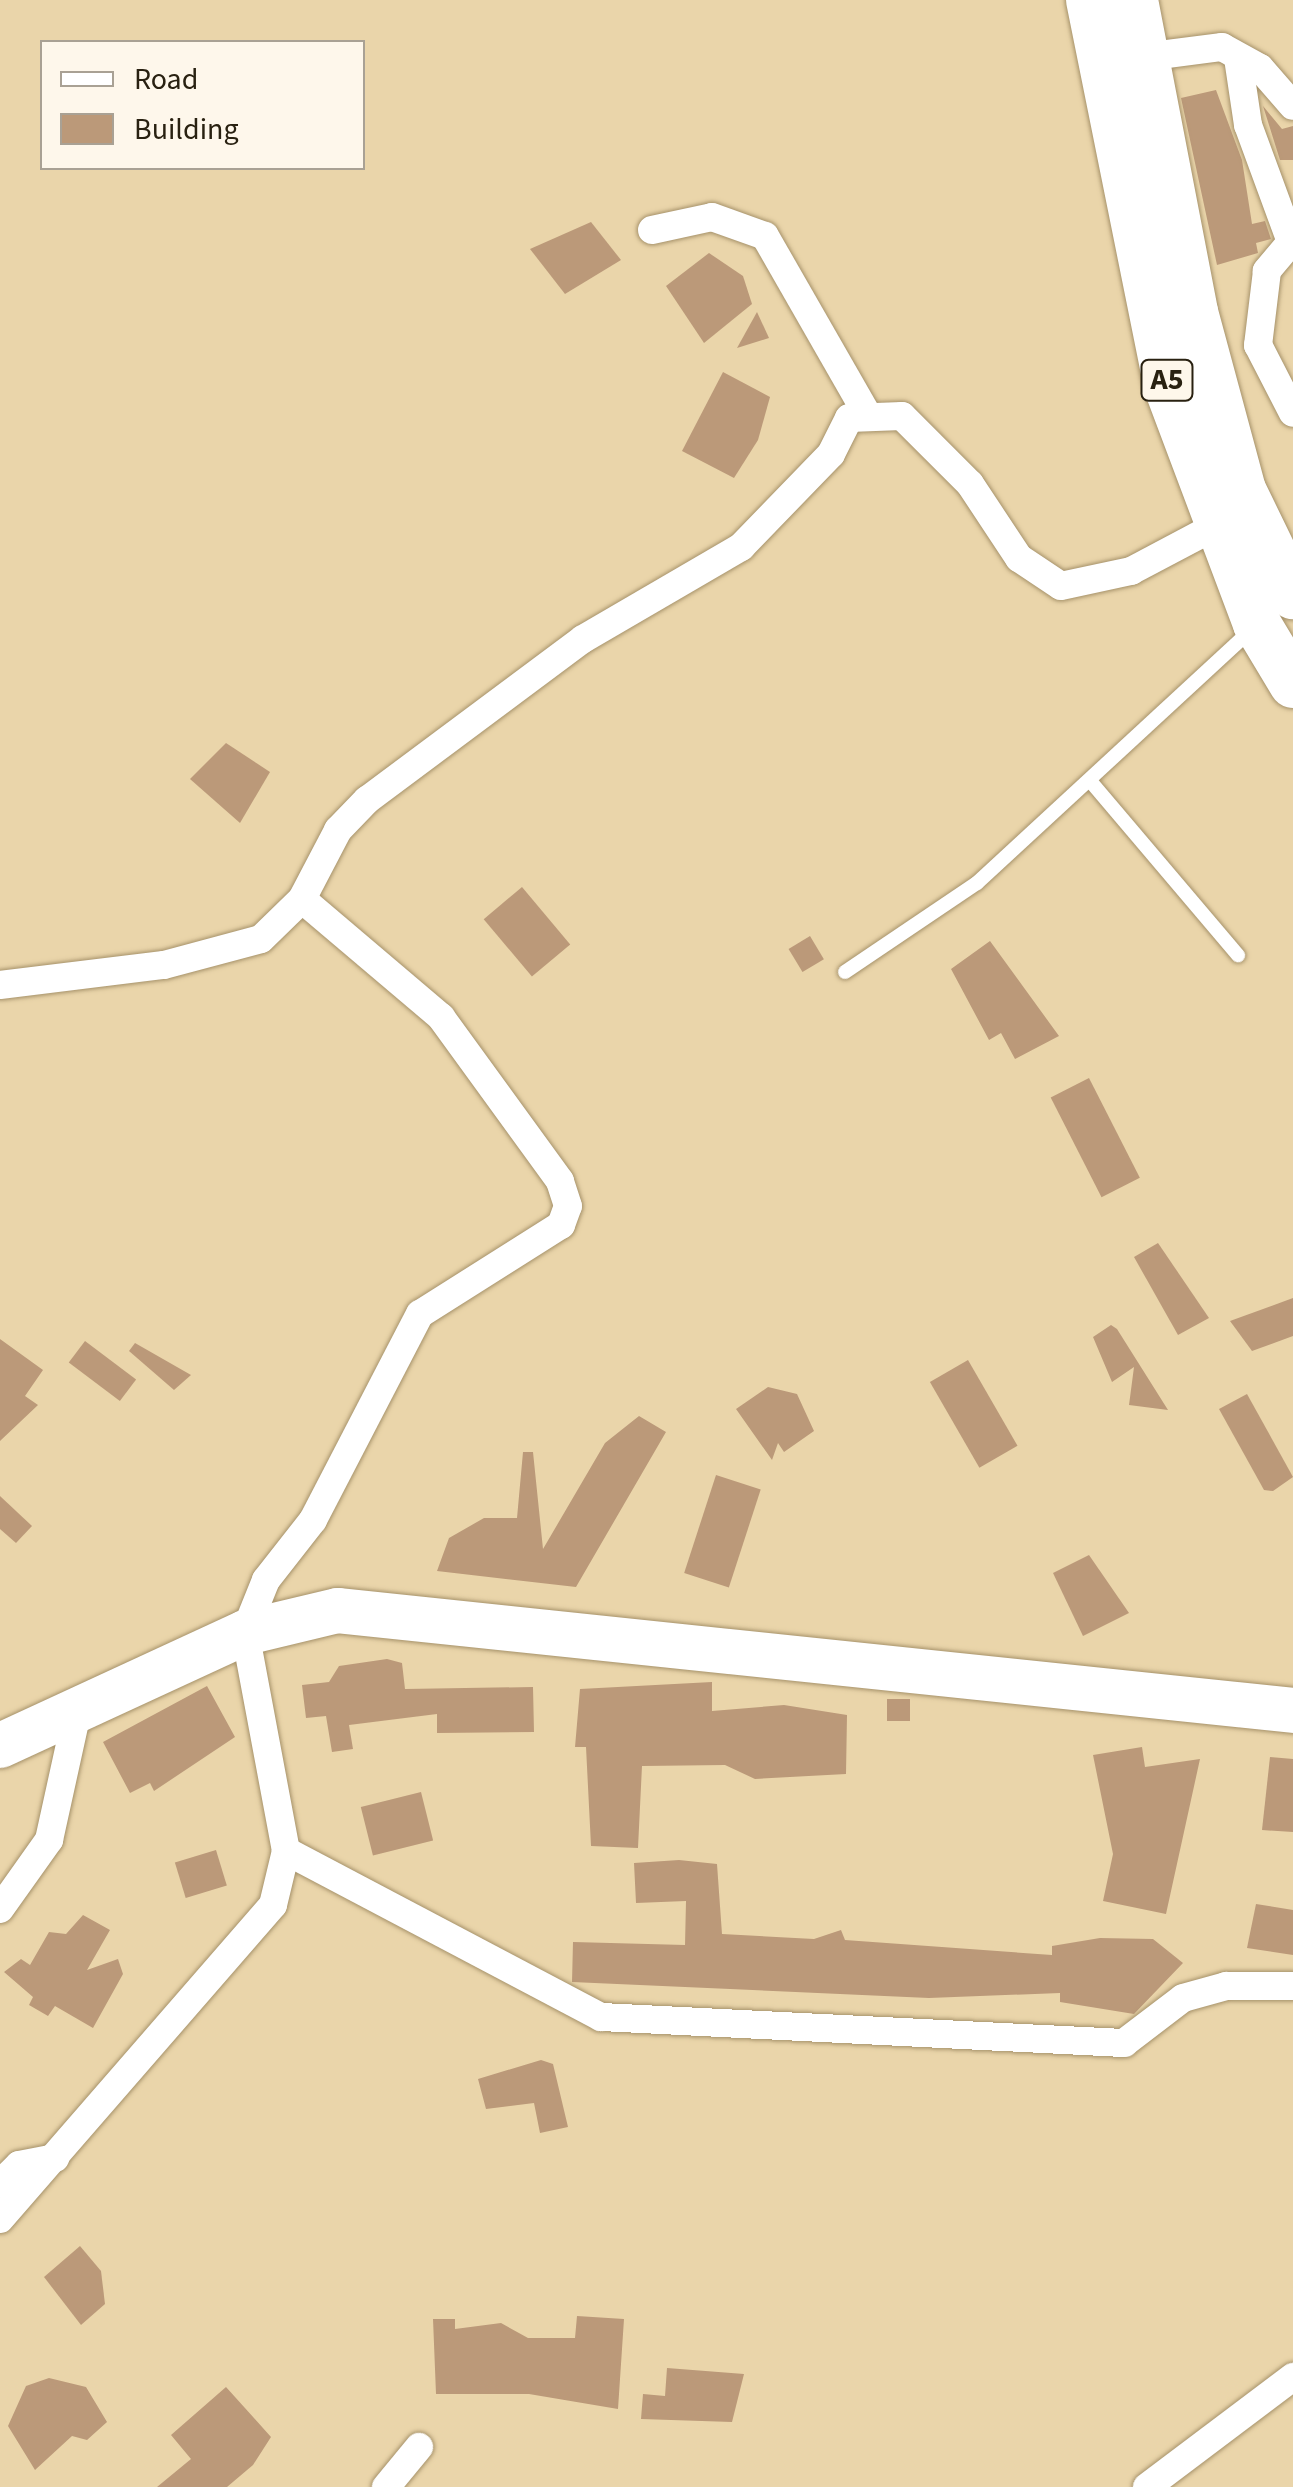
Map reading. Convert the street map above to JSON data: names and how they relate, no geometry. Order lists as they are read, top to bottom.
{
  "streets": {
    "highway": ["A5"]
  },
  "legend": ["Road", "Building"]
}
